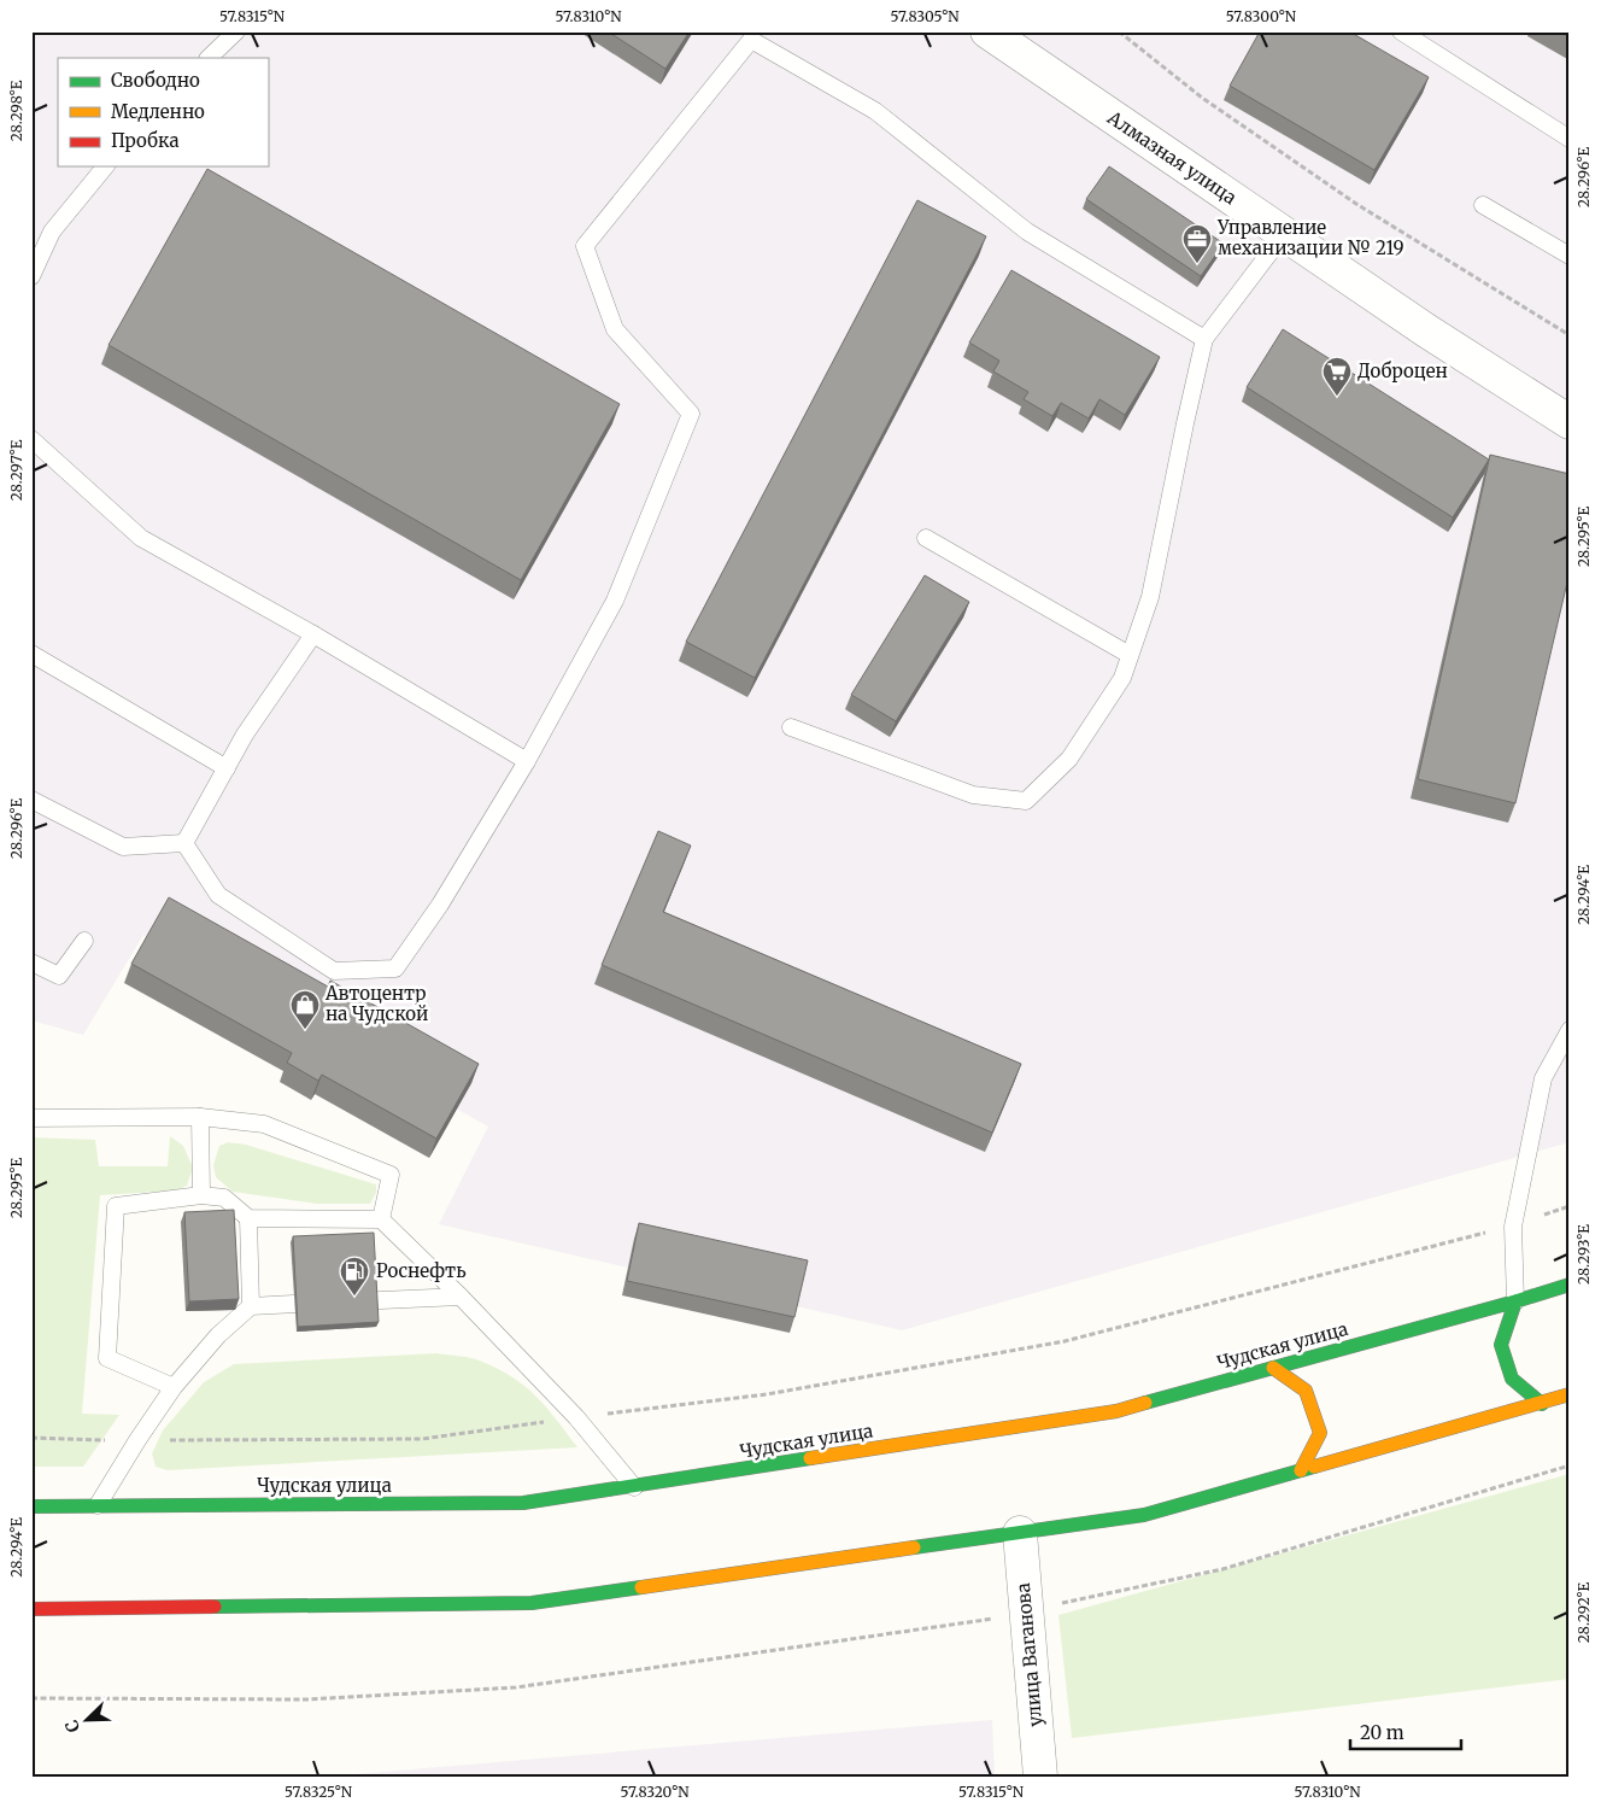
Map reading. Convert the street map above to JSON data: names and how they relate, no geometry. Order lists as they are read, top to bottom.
{
  "streets": {
    "highway": ["Чудская улица"],
    "street": ["Алмазная улица", "улица Ваганова"]
  },
  "places": {
    "office": ["Управление механизации № 219"],
    "supermarket": ["Доброцен"],
    "shop": ["Автоцентр на Чудской"],
    "fuel station": ["Роснефть"]
  },
  "legend": ["Свободно", "Медленно", "Пробка"],
  "scale_bar": "20 m",
  "north": "bottom left",
  "coordinates": [
    "57.8315°N",
    "57.8310°N",
    "57.8305°N",
    "57.8300°N",
    "28.298°E",
    "28.296°E",
    "28.297°E",
    "28.295°E",
    "28.294°E",
    "28.293°E",
    "28.292°E",
    "57.8325°N",
    "57.8320°N"
  ]
}
